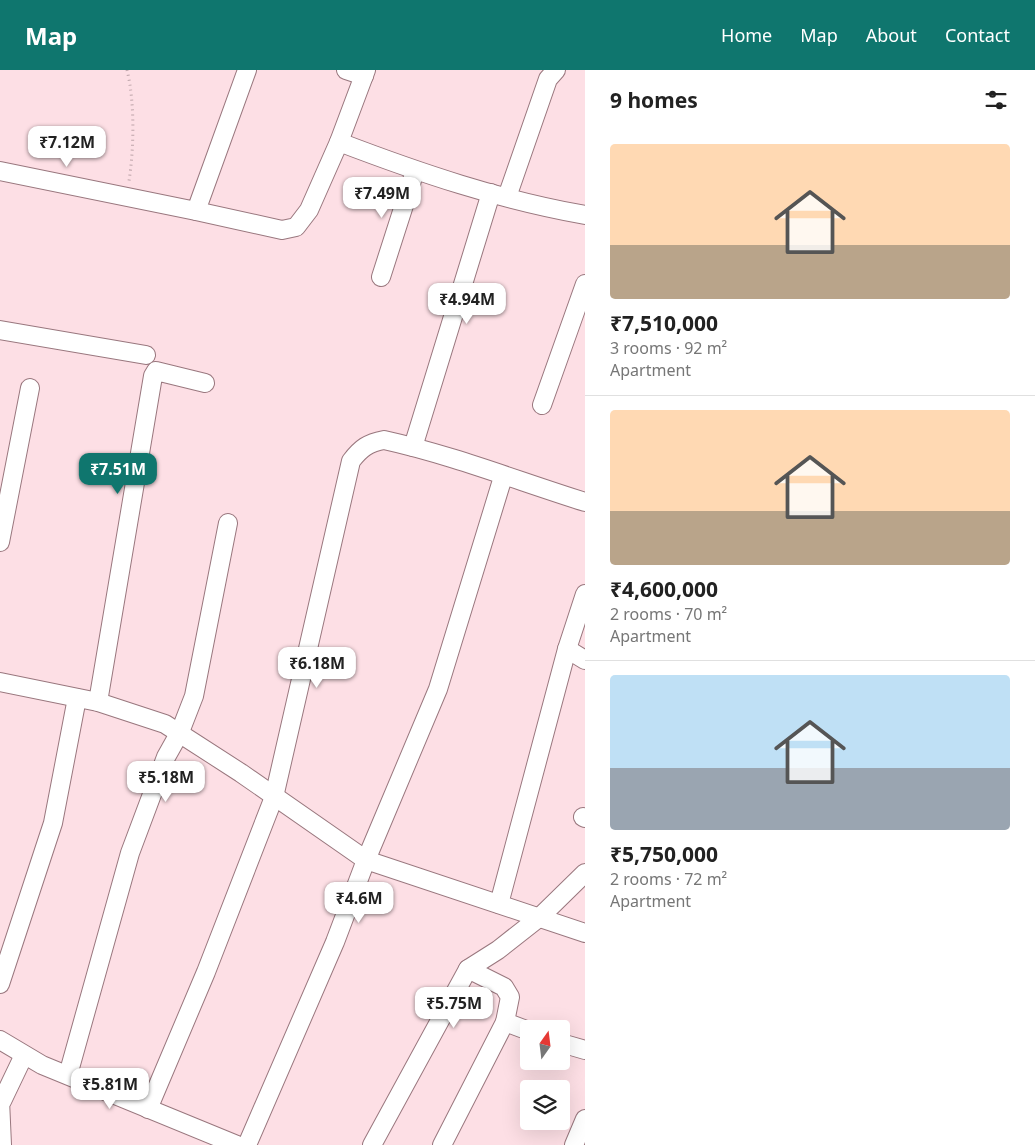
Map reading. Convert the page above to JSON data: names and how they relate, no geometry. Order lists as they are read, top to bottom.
{
  "north": "top",
  "page": {
    "header": "Map",
    "nav": [
      "Home",
      "Map",
      "About",
      "Contact"
    ],
    "heading": "9 homes",
    "price": [
      "₹7.12M",
      "₹7.49M",
      "₹4.94M",
      "₹7.51M",
      "₹6.18M",
      "₹5.18M",
      "₹4.6M",
      "₹5.75M",
      "₹5.81M"
    ],
    "list": [
      {
        "name": "₹7,510,000",
        "note": "3 rooms · 92 m² · Apartment"
      },
      {
        "name": "₹4,600,000",
        "note": "2 rooms · 70 m² · Apartment"
      },
      {
        "name": "₹5,750,000",
        "note": "2 rooms · 72 m² · Apartment"
      }
    ]
  }
}
